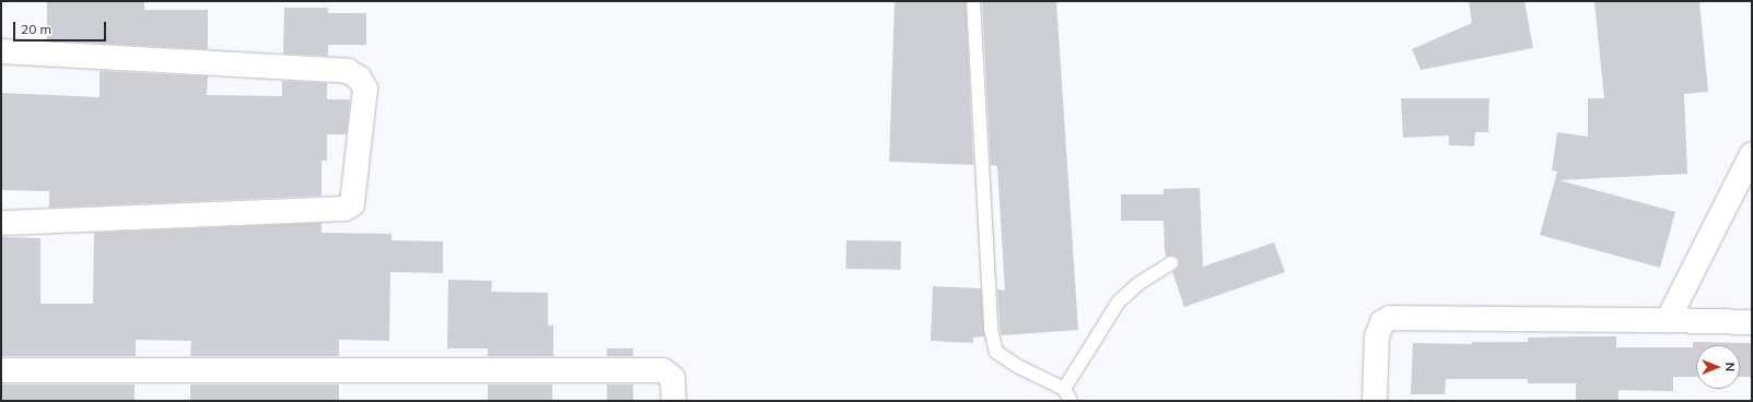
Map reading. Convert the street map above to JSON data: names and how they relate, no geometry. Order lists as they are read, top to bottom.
{
  "scale_bar": "20 m",
  "north": "right"
}
